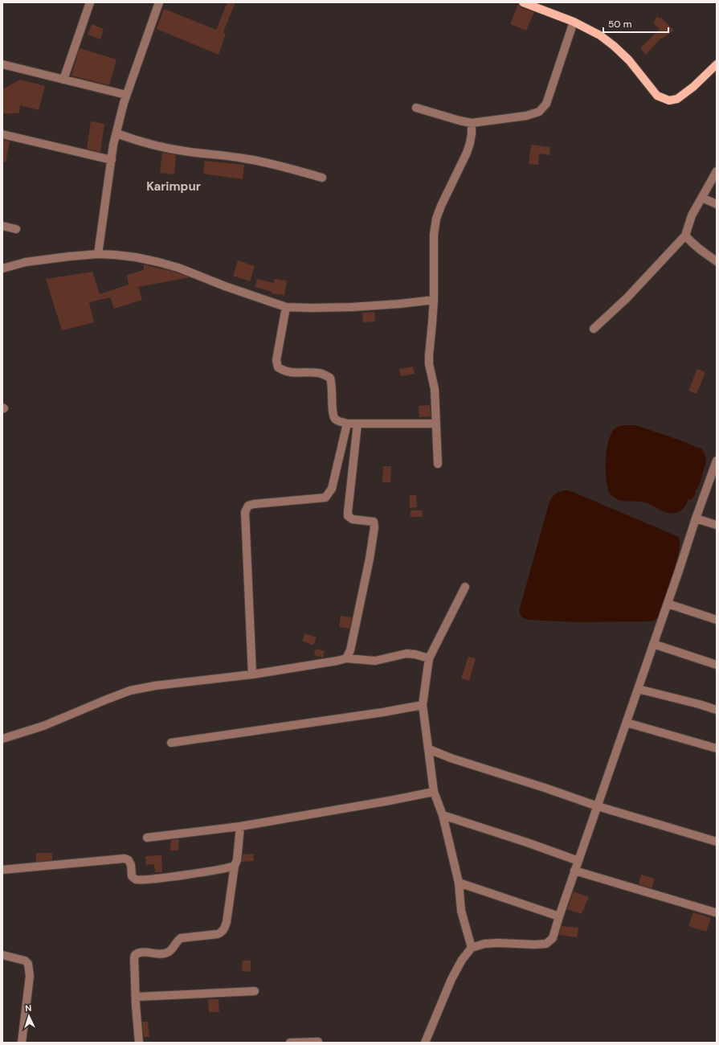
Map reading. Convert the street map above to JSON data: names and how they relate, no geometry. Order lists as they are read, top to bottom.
{
  "districts": ["Karimpur"],
  "scale_bar": "50 m",
  "north": "top"
}
